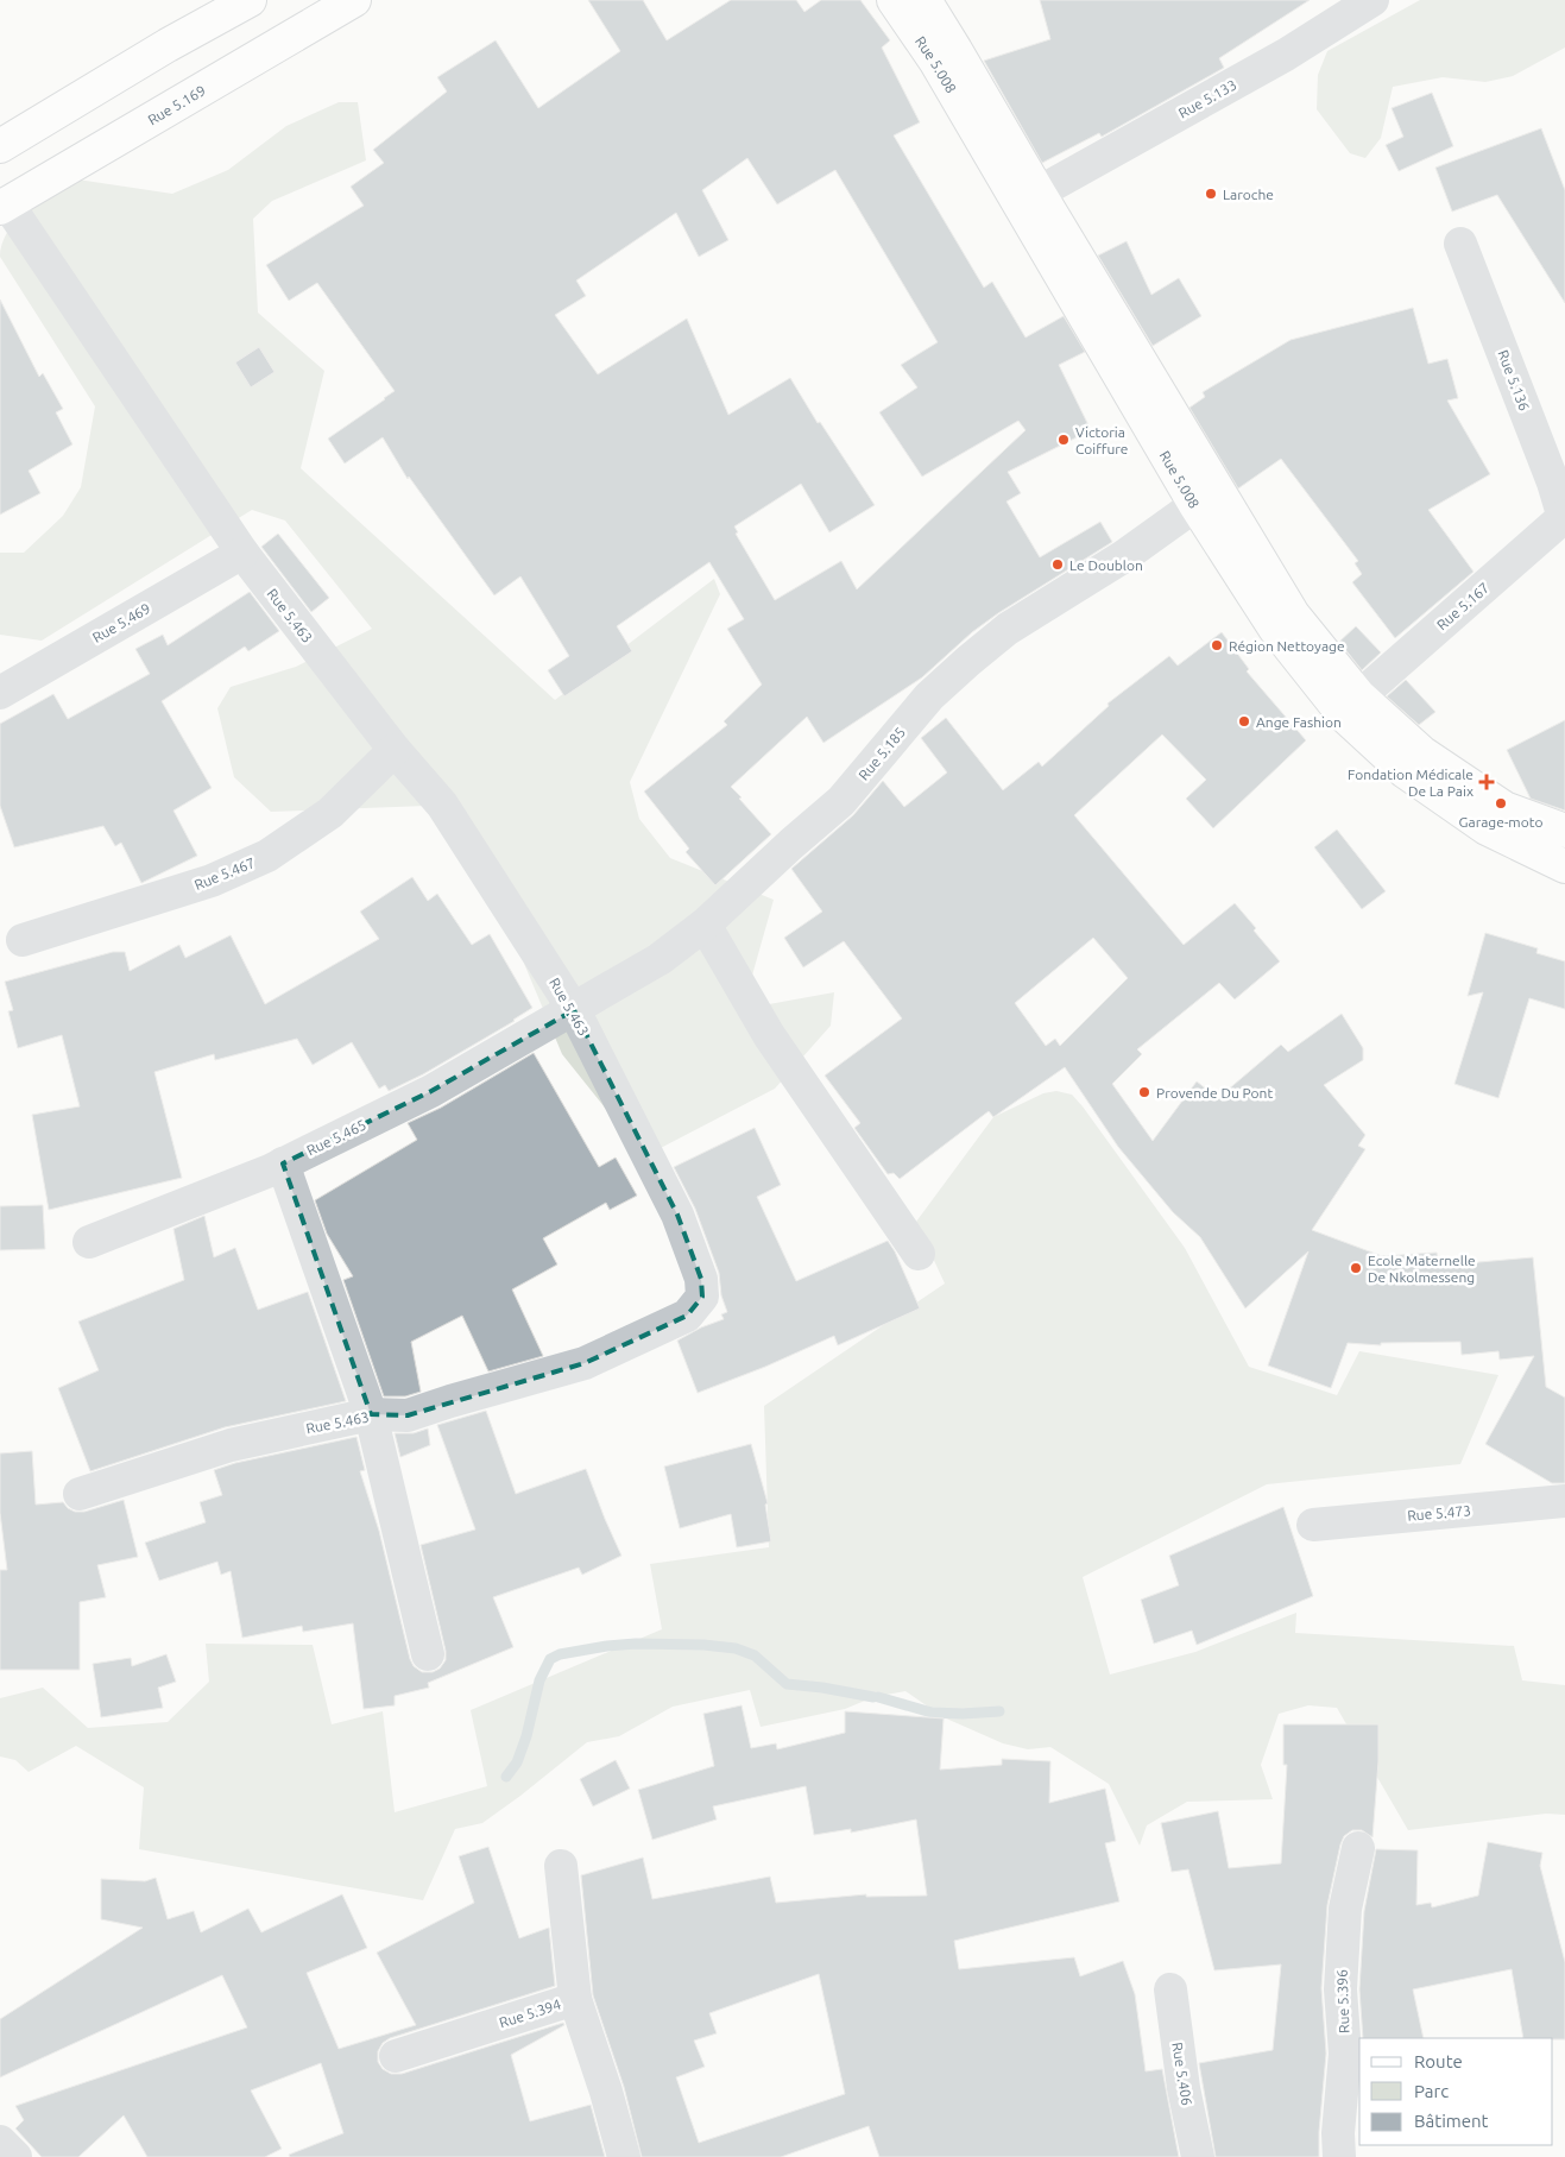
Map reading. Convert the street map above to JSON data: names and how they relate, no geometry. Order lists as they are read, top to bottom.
{
  "streets": {
    "main road": ["Rue 5.008", "Rue 5.169"],
    "street": [
      "Rue 5.133",
      "Rue 5.136",
      "Rue 5.167",
      "Rue 5.463",
      "Rue 5.469",
      "Rue 5.185",
      "Rue 5.467",
      "Rue 5.465",
      "Rue 5.473",
      "Rue 5.396",
      "Rue 5.394",
      "Rue 5.406"
    ]
  },
  "crossings": [
    ["Rue 5.008", "Rue 5.133"],
    ["Rue 5.008", "Rue 5.167"],
    ["Rue 5.008", "Rue 5.185"],
    ["Rue 5.169", "Rue 5.463"],
    ["Rue 5.136", "Rue 5.167"],
    ["Rue 5.463", "Rue 5.469"],
    ["Rue 5.463", "Rue 5.185"],
    ["Rue 5.463", "Rue 5.467"],
    ["Rue 5.463", "Rue 5.465"],
    ["Rue 5.185", "Rue 5.465"]
  ],
  "places": {
    "other": [
      "Laroche",
      "Victoria Coiffure",
      "Le Doublon",
      "Région Nettoyage",
      "Ange Fashion",
      "Garage-moto",
      "Provende Du Pont",
      "Ecole Maternelle De Nkolmesseng"
    ],
    "health": ["Fondation Médicale De La Paix"]
  },
  "legend": ["Route", "Parc", "Bâtiment"]
}
